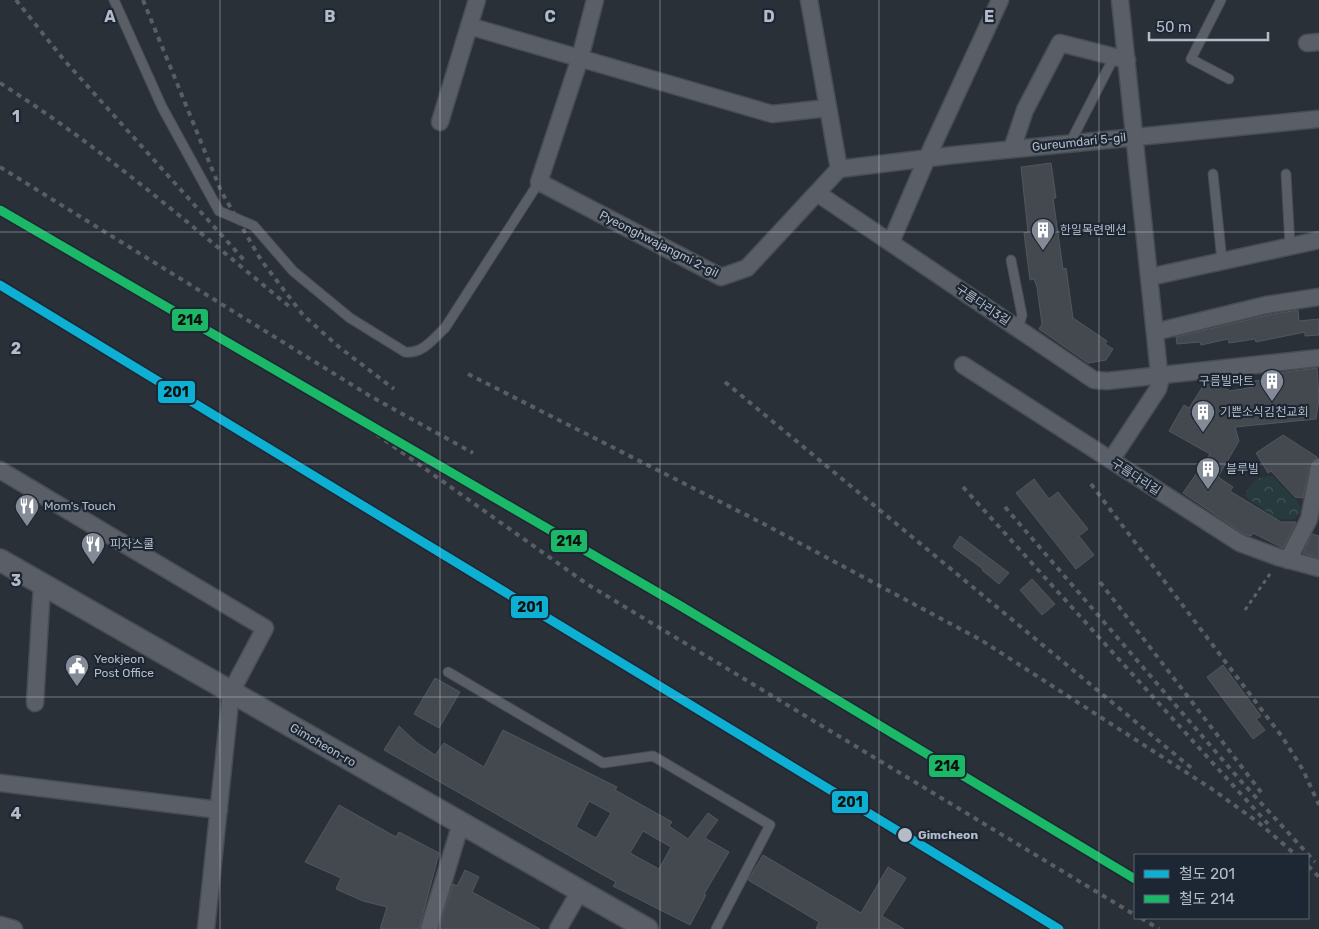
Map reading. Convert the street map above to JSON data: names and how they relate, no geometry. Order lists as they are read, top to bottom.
{
  "streets": {
    "street": [
      "Gureumdari 5-gil",
      "Pyeonghwajangmi 2-gil",
      "구름다리3길",
      "구름다리길",
      "Gimcheon-ro"
    ]
  },
  "crossings": [
    ["Gureumdari 5-gil", "Pyeonghwajangmi 2-gil"],
    ["Pyeonghwajangmi 2-gil", "구름다리3길"]
  ],
  "places": {
    "building": [
      "한일목련멘션",
      "구름빌라트",
      "기쁜소식김천교회",
      "블루빌"
    ],
    "restaurant": ["Mom's Touch", "피자스쿨"],
    "public building": ["Yeokjeon Post Office"],
    "other": ["Gimcheon"]
  },
  "lines": ["rail line 214", "rail line 201"],
  "legend": ["철도 201", "철도 214"],
  "scale_bar": "50 m",
  "grid": {
    "columns": [
      "A",
      "B",
      "C",
      "D",
      "E"
    ],
    "rows": [
      "1",
      "2",
      "3",
      "4"
    ]
  }
}
